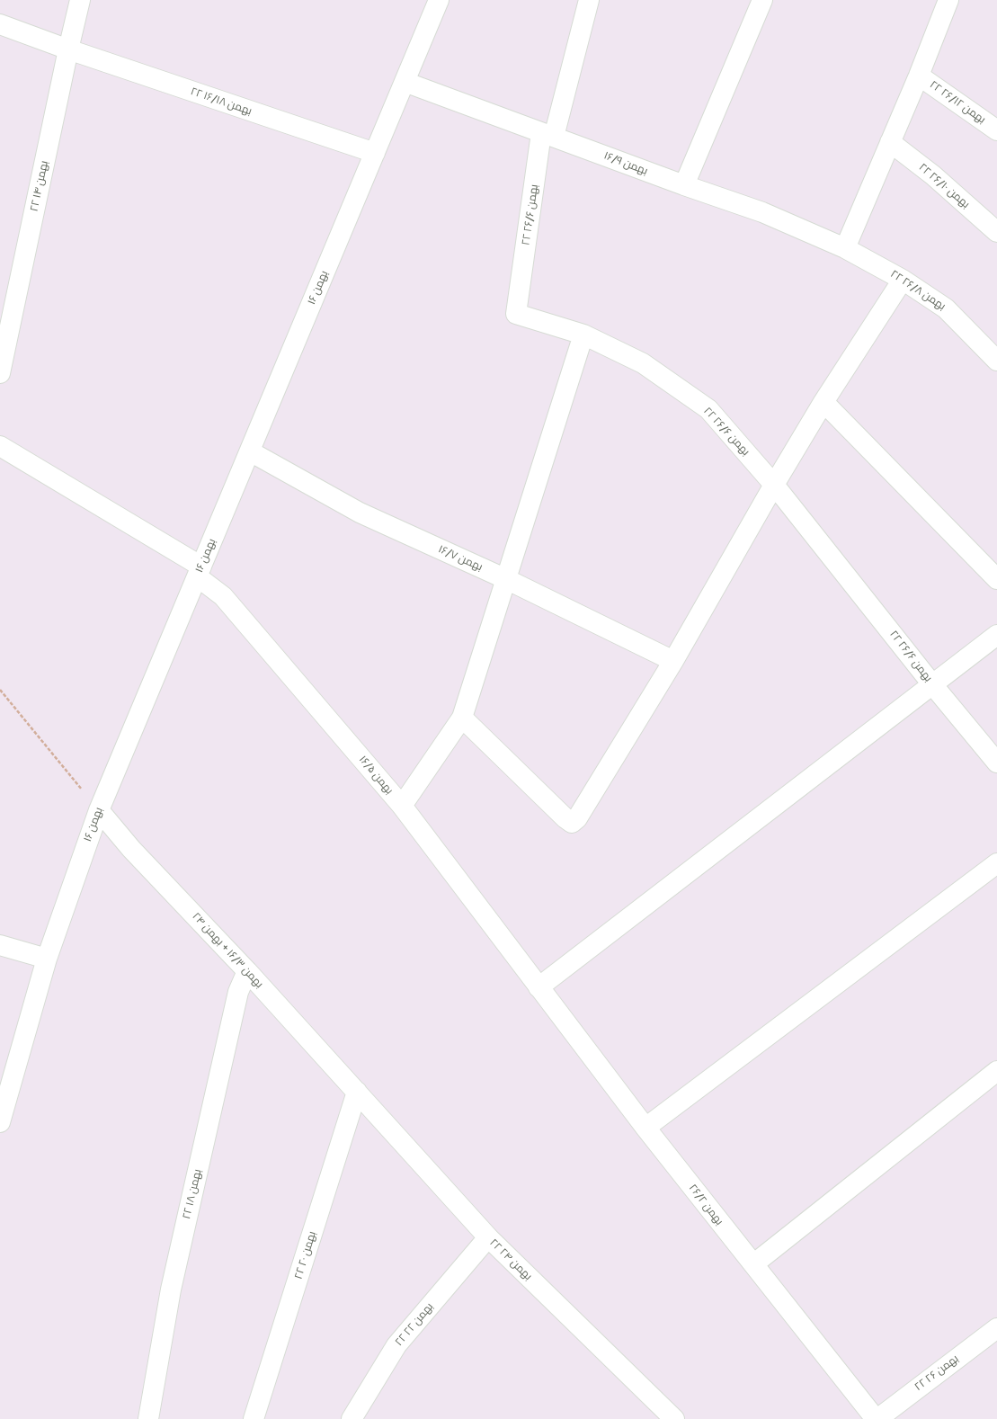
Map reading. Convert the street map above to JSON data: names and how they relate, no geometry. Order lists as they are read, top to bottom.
{
  "streets": {
    "street": [
      "۲۲ بهمن ۱۶/۱۸",
      "۲۲ بهمن ۲۶/۱۲",
      "بهمن ۱۶/۹",
      "۲۲ بهمن ۱۴",
      "۲۲ بهمن ۲۶/۱۰",
      "۲۲ بهمن ۲۶/۶",
      "بهمن ۱۶",
      "۲۲ بهمن ۲۶/۸",
      "بهمن ۱۶/۷",
      "بهمن ۱۶/۵",
      "بهمن ۱۶/۳ + بهمن ۲۴",
      "۲۲ بهمن ۱۸",
      "بهمن ۲۶/۲",
      "۲۲ بهمن ۲۰",
      "۲۲ بهمن ۲۴",
      "۲۲ بهمن ۲۲",
      "۲۲ بهمن ۲۶"
    ]
  },
  "crossings": [
    ["۲۲ بهمن ۱۶/۱۸", "۲۲ بهمن ۱۴"],
    ["۲۲ بهمن ۱۶/۱۸", "بهمن ۱۶"],
    ["بهمن ۱۶/۹", "۲۲ بهمن ۲۶/۶"],
    ["بهمن ۱۶/۹", "بهمن ۱۶"],
    ["بهمن ۱۶/۹", "۲۲ بهمن ۲۶/۸"],
    ["بهمن ۱۶", "بهمن ۱۶/۷"],
    ["بهمن ۱۶", "بهمن ۱۶/۵"],
    ["بهمن ۱۶", "بهمن ۱۶/۳ + بهمن ۲۴"],
    ["بهمن ۱۶/۵", "بهمن ۲۶/۲"],
    ["بهمن ۱۶/۳ + بهمن ۲۴", "۲۲ بهمن ۱۸"],
    ["بهمن ۱۶/۳ + بهمن ۲۴", "۲۲ بهمن ۲۰"],
    ["بهمن ۱۶/۳ + بهمن ۲۴", "۲۲ بهمن ۲۴"],
    ["بهمن ۲۶/۲", "۲۲ بهمن ۲۶"],
    ["۲۲ بهمن ۲۰", "۲۲ بهمن ۲۴"],
    ["۲۲ بهمن ۲۴", "۲۲ بهمن ۲۲"]
  ]
}
